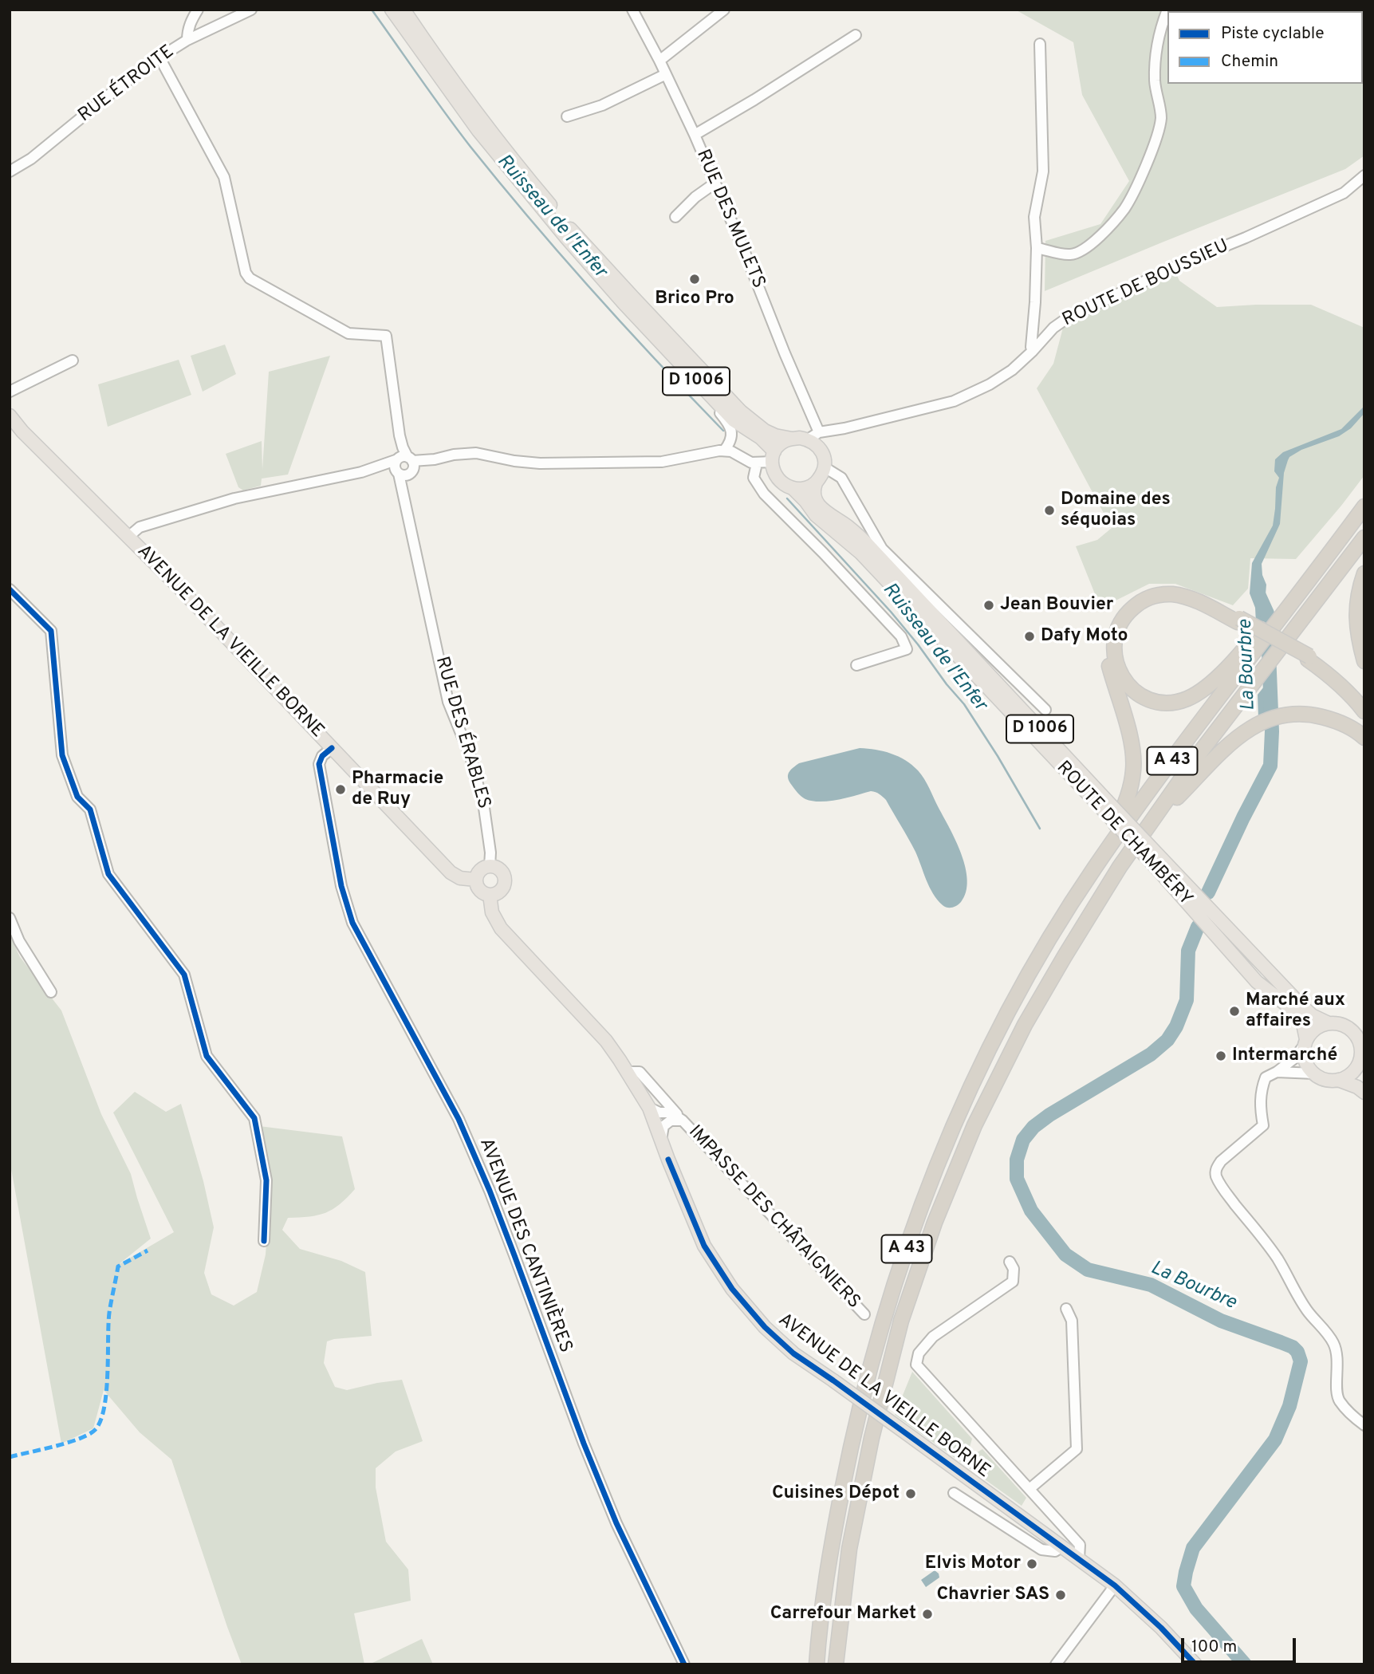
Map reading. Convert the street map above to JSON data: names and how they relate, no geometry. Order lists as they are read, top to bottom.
{
  "streets": {
    "highway": ["A 43"],
    "main road": ["D 1006", "AVENUE DE LA VIEILLE BORNE", "ROUTE DE CHAMBÉRY"],
    "street": [
      "RUE ÉTROITE",
      "RUE DES MULETS",
      "ROUTE DE BOUSSIEU",
      "RUE DES ÉRABLES",
      "IMPASSE DES CHÂTAIGNIERS",
      "AVENUE DES CANTINIÈRES"
    ]
  },
  "crossings": [
    ["RUE ÉTROITE", "RUE DES ÉRABLES"],
    ["RUE DES MULETS", "ROUTE DE BOUSSIEU"],
    ["RUE DES MULETS", "D 1006"],
    ["RUE DES MULETS", "ROUTE DE CHAMBÉRY"],
    ["ROUTE DE BOUSSIEU", "D 1006"],
    ["ROUTE DE BOUSSIEU", "ROUTE DE CHAMBÉRY"],
    ["D 1006", "ROUTE DE CHAMBÉRY"],
    ["AVENUE DE LA VIEILLE BORNE", "RUE DES ÉRABLES"],
    ["AVENUE DE LA VIEILLE BORNE", "IMPASSE DES CHÂTAIGNIERS"],
    ["AVENUE DE LA VIEILLE BORNE", "AVENUE DES CANTINIÈRES"]
  ],
  "water": ["Ruisseau de l'Enfer", "La Bourbre"],
  "places": [
    "Brico Pro",
    "Domaine des séquoias",
    "Jean Bouvier",
    "Dafy Moto",
    "Pharmacie de Ruy",
    "Marché aux affaires",
    "Intermarché",
    "Cuisines Dépot",
    "Elvis Motor",
    "Chavrier SAS",
    "Carrefour Market"
  ],
  "legend": ["Piste cyclable", "Chemin"],
  "scale_bar": "100 m"
}
